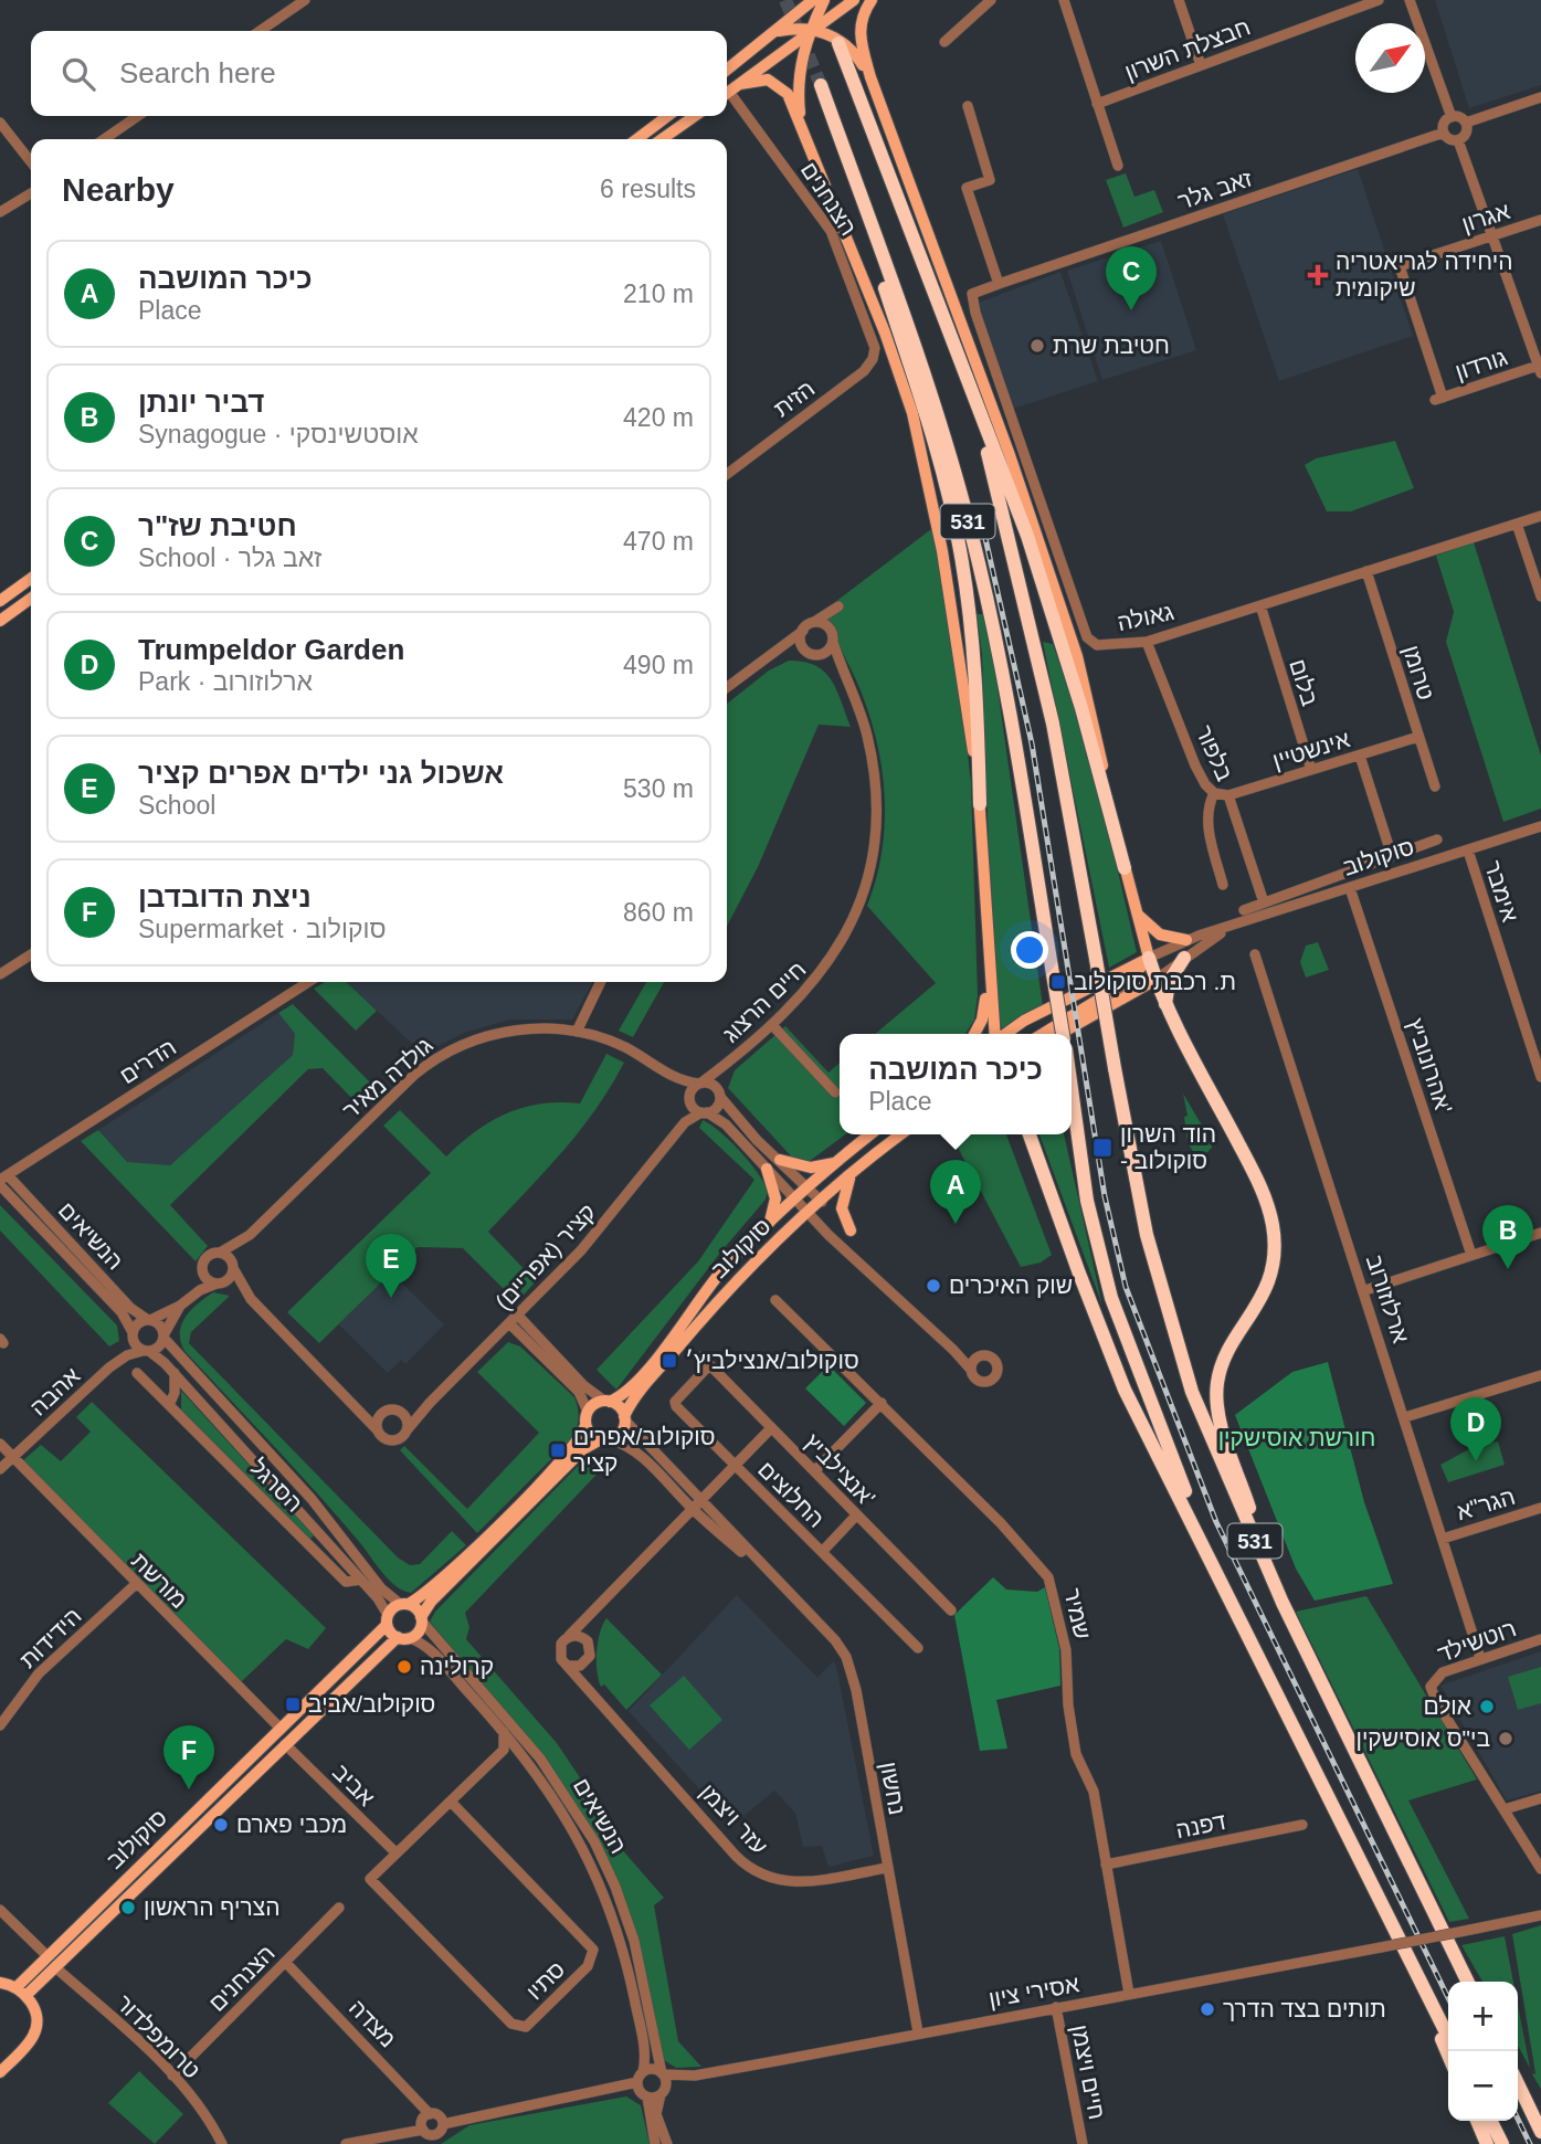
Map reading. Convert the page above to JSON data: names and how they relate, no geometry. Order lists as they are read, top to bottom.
{
  "streets": {
    "highway": ["531"],
    "main road": ["סוקולוב"],
    "street": [
      "חבצלת השרון",
      "זאב גלר",
      "הצנחנים",
      "אגרון",
      "גורדון",
      "הזית",
      "גאולה",
      "טרומן",
      "בלום",
      "אינשטיין",
      "בלפור",
      "אימבר",
      "חיים הרצוג",
      "הדרים",
      "אהרונוביץ'",
      "גולדה מאיר",
      "הנשיאים",
      "קציר (אפריים)",
      "ארלוזורוב",
      "אהבה",
      "אנצילביץ'",
      "הסרגל",
      "החלוצים",
      "הגר\"א",
      "מורשת",
      "שמיר",
      "הידידות",
      "רוטשילד",
      "אביב",
      "נחשון",
      "עזר ויצמן",
      "דפנה",
      "סתיו",
      "אסירי ציון",
      "מצדה",
      "טרומפלדור",
      "חיים ויצמן"
    ]
  },
  "crossings": [
    ["זאב גלר", "גאולה"],
    ["הצנחנים", "הזית"],
    ["הצנחנים", "מצדה"],
    ["הצנחנים", "טרומפלדור"],
    ["אגרון", "גורדון"],
    ["גאולה", "טרומן"],
    ["גאולה", "בלום"],
    ["גאולה", "בלפור"],
    ["טרומן", "אינשטיין"],
    ["בלום", "אינשטיין"],
    ["אינשטיין", "בלפור"],
    ["סוקולוב", "אימבר"],
    ["סוקולוב", "אהרונוביץ'"],
    ["סוקולוב", "הנשיאים"],
    ["סוקולוב", "מורשת"],
    ["סוקולוב", "אביב"],
    ["סוקולוב", "נחשון"],
    ["סוקולוב", "טרומפלדור"],
    ["חיים הרצוג", "גולדה מאיר"],
    ["חיים הרצוג", "קציר (אפריים)"],
    ["הדרים", "הנשיאים"],
    ["גולדה מאיר", "קציר (אפריים)"],
    ["הנשיאים", "אהבה"],
    ["הנשיאים", "אסירי ציון"],
    ["ארלוזורוב", "הגר\"א"],
    ["ארלוזורוב", "רוטשילד"],
    ["אהבה", "מורשת"],
    ["אנצילביץ'", "החלוצים"],
    ["מורשת", "הידידות"],
    ["שמיר", "דפנה"],
    ["שמיר", "אסירי ציון"],
    ["אביב", "סתיו"],
    ["נחשון", "עזר ויצמן"],
    ["נחשון", "אסירי ציון"],
    ["אסירי ציון", "חיים ויצמן"]
  ],
  "parks": ["חורשת אוסישקין"],
  "places": {
    "health": ["היחידה לגריאטריה שיקומית"],
    "other": [
      "חטיבת שרת",
      "שוק האיכרים",
      "קרולינה",
      "אולם",
      "בי\"ס אוסישקין",
      "מכבי פארם",
      "הצריף הראשון",
      "תותים בצד הדרך"
    ],
    "transit": [
      "ת. רכבת סוקולוב",
      "הוד השרון - סוקולוב",
      "סוקולוב/אנצילביץ׳",
      "סוקולוב/אפרים קציר",
      "סוקולוב/אביב"
    ]
  },
  "north": "top right",
  "page": {
    "search": "Search here",
    "heading": ["Nearby", "6 results"],
    "list": [
      {
        "mark": "A",
        "name": "כיכר המושבה",
        "note": "Place",
        "value": "210 m"
      },
      {
        "mark": "B",
        "name": "דביר יונתן",
        "note": "Synagogue · אוסטשינסקי",
        "value": "420 m"
      },
      {
        "mark": "C",
        "name": "חטיבת שז\"ר",
        "note": "School · זאב גלר",
        "value": "470 m"
      },
      {
        "mark": "D",
        "name": "Trumpeldor Garden",
        "note": "Park · ארלוזורוב",
        "value": "490 m"
      },
      {
        "mark": "E",
        "name": "אשכול גני ילדים אפרים קציר",
        "note": "School",
        "value": "530 m"
      },
      {
        "mark": "F",
        "name": "ניצת הדובדבן",
        "note": "Supermarket · סוקולוב",
        "value": "860 m"
      }
    ],
    "pins": [
      "C",
      "A",
      "B",
      "E",
      "D",
      "F"
    ],
    "popup": ["כיכר המושבה", "Place"],
    "map_buttons": ["+", "−"]
  }
}
